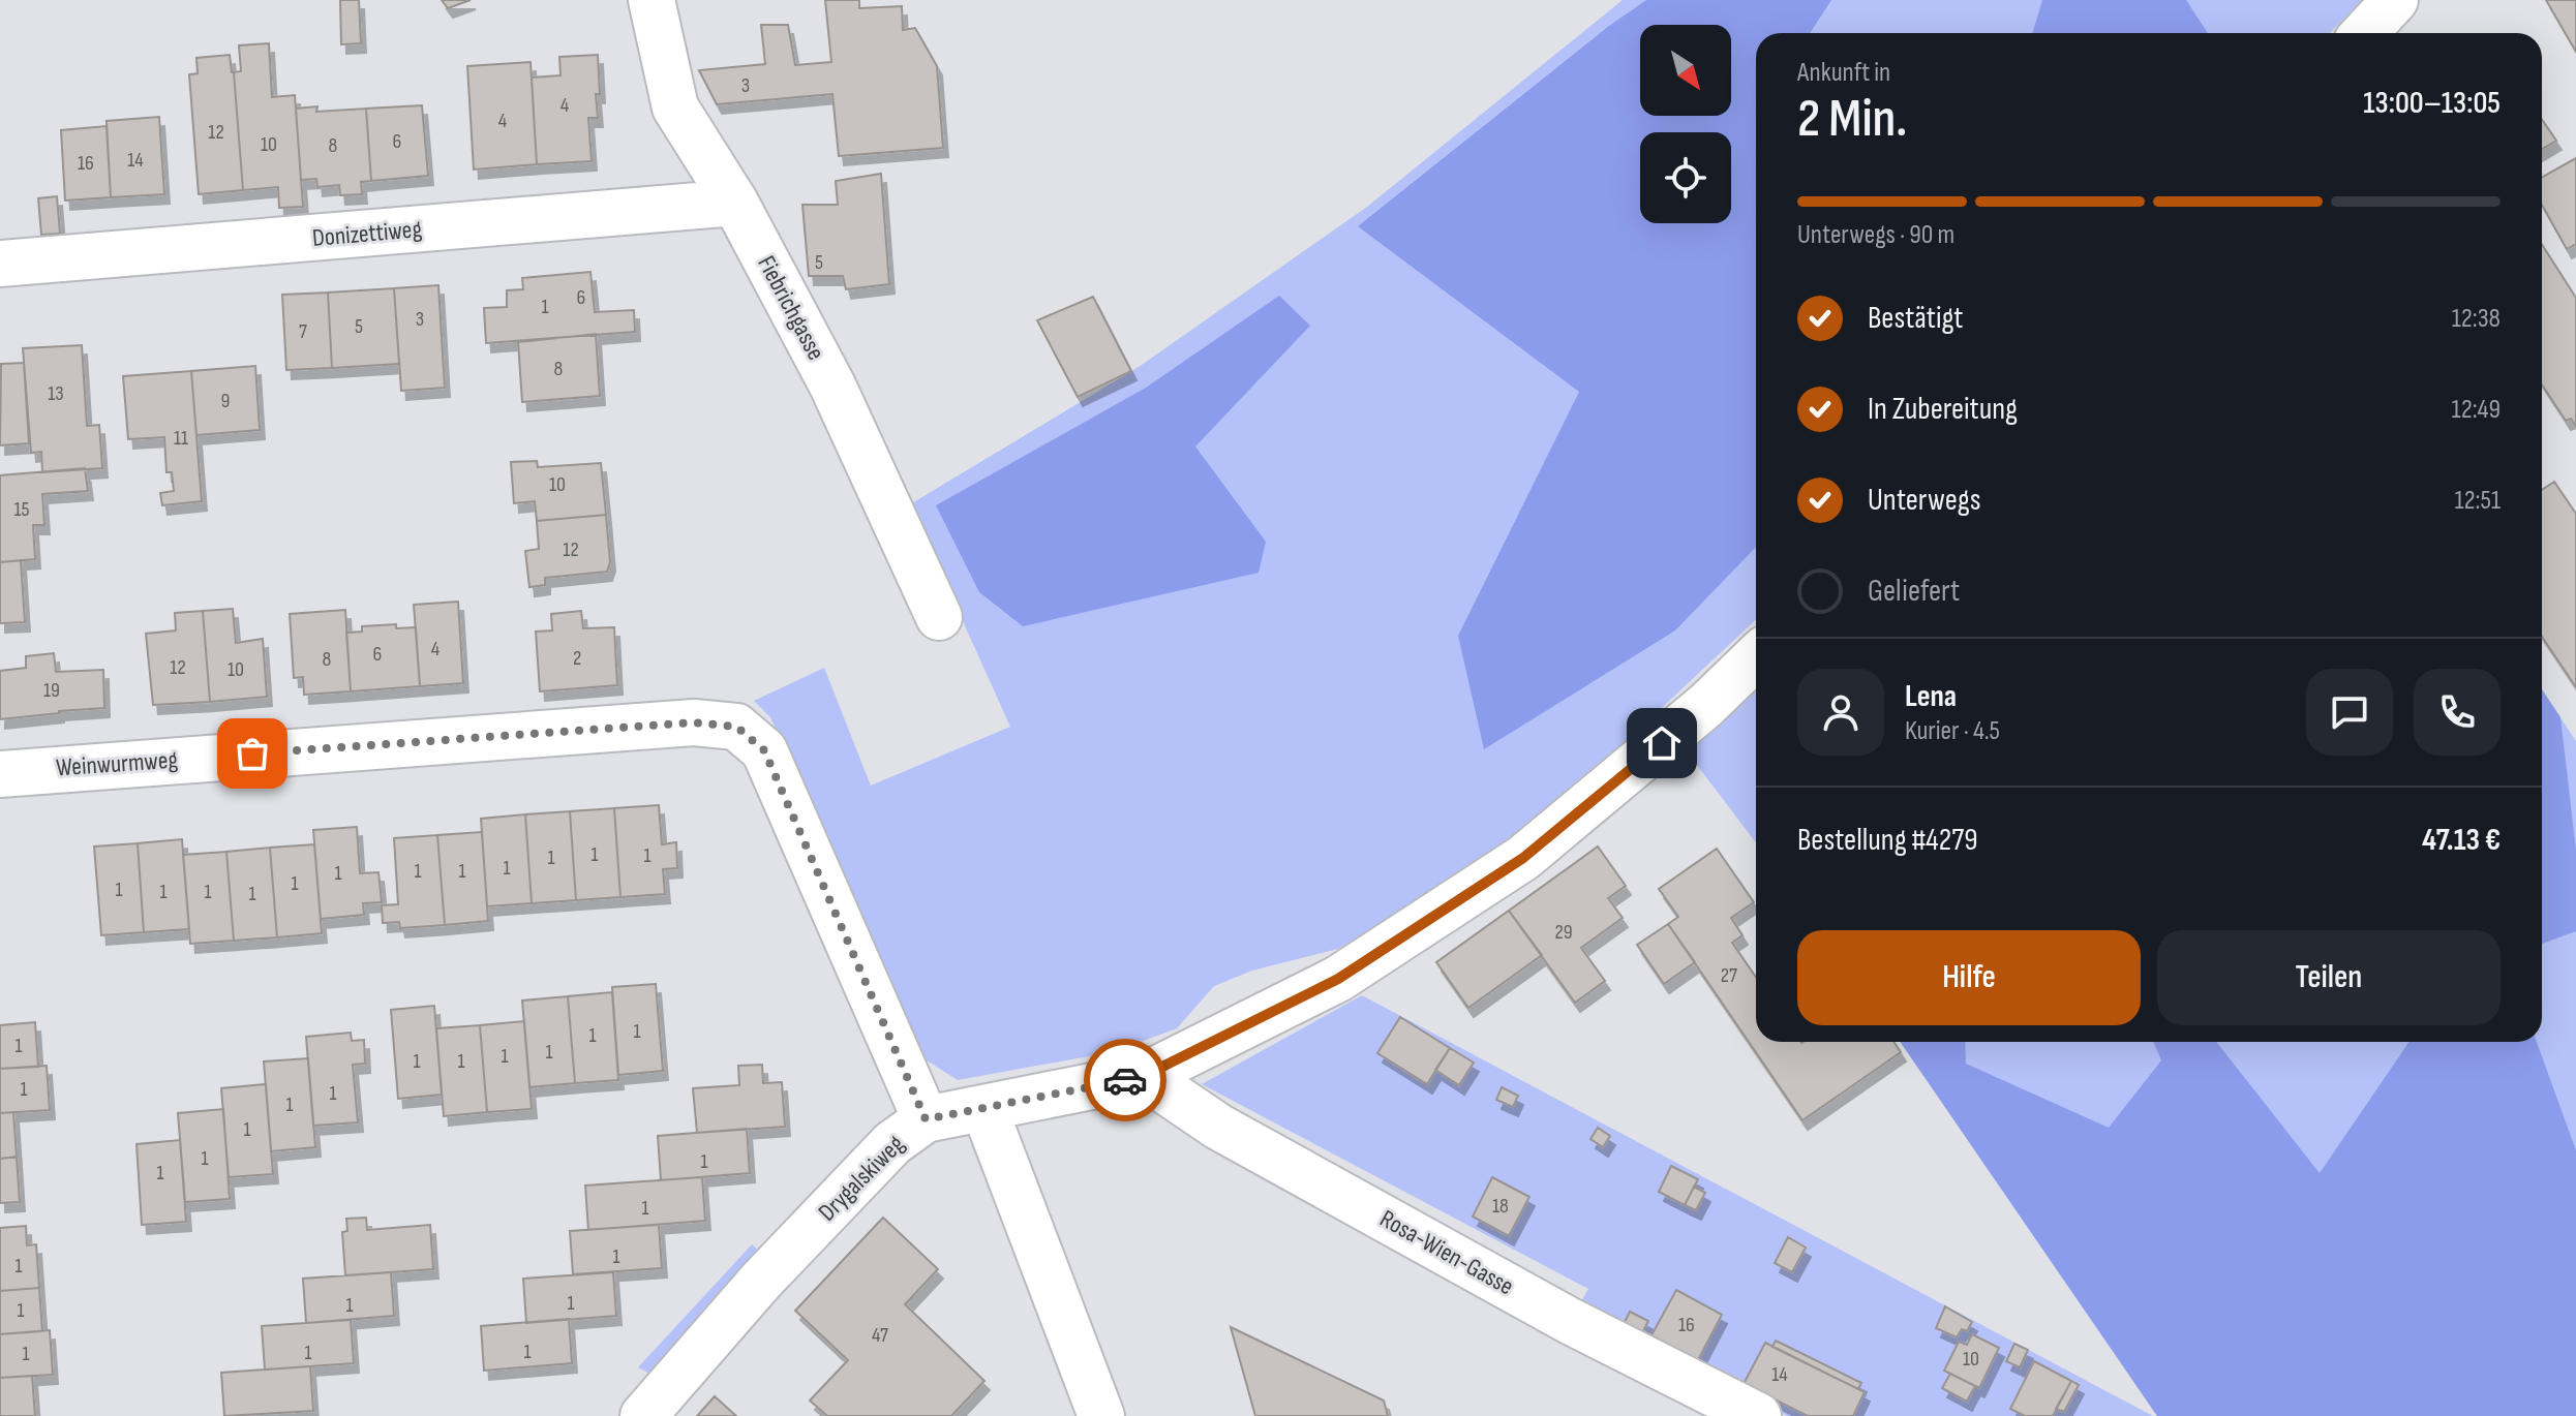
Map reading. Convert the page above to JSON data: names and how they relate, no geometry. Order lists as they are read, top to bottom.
{
  "streets": {
    "street": [
      "Donizettiweg",
      "Fiebrichgasse",
      "Weinwurmweg",
      "Drygalskiweg",
      "Rosa-Wien-Gasse"
    ]
  },
  "crossings": [
    ["Donizettiweg", "Fiebrichgasse"],
    ["Weinwurmweg", "Drygalskiweg"],
    ["Drygalskiweg", "Rosa-Wien-Gasse"]
  ],
  "house_numbers": [
    "3",
    "4",
    "4",
    "12",
    "6",
    "10",
    "8",
    "14",
    "16",
    "5",
    "6",
    "1",
    "3",
    "5",
    "7",
    "8",
    "13",
    "9",
    "11",
    "10",
    "15",
    "12",
    "4",
    "6",
    "2",
    "8",
    "12",
    "10",
    "19",
    "1",
    "1",
    "1",
    "1",
    "1",
    "1",
    "1",
    "1",
    "1",
    "1",
    "1",
    "1",
    "29",
    "27",
    "1",
    "1",
    "1",
    "1",
    "1",
    "1",
    "1",
    "1",
    "1",
    "1",
    "1",
    "1",
    "1",
    "1",
    "18",
    "1",
    "1",
    "1",
    "1",
    "1",
    "1",
    "16",
    "47",
    "1",
    "1",
    "1",
    "10",
    "14"
  ],
  "north": "bottom right",
  "page": {
    "heading": ["2 Min.", "Ankunft in", "13:00–13:05"],
    "panel": [
      "Lena",
      "Kurier · 4.5",
      "Bestellung #4279",
      "47.13 €"
    ],
    "bar": "Unterwegs · 90 m",
    "list": [
      ["Bestätigt", "12:38"],
      ["In Zubereitung", "12:49"],
      ["Unterwegs", "12:51"],
      "Geliefert"
    ],
    "buttons": ["Hilfe", "Teilen"]
  }
}
